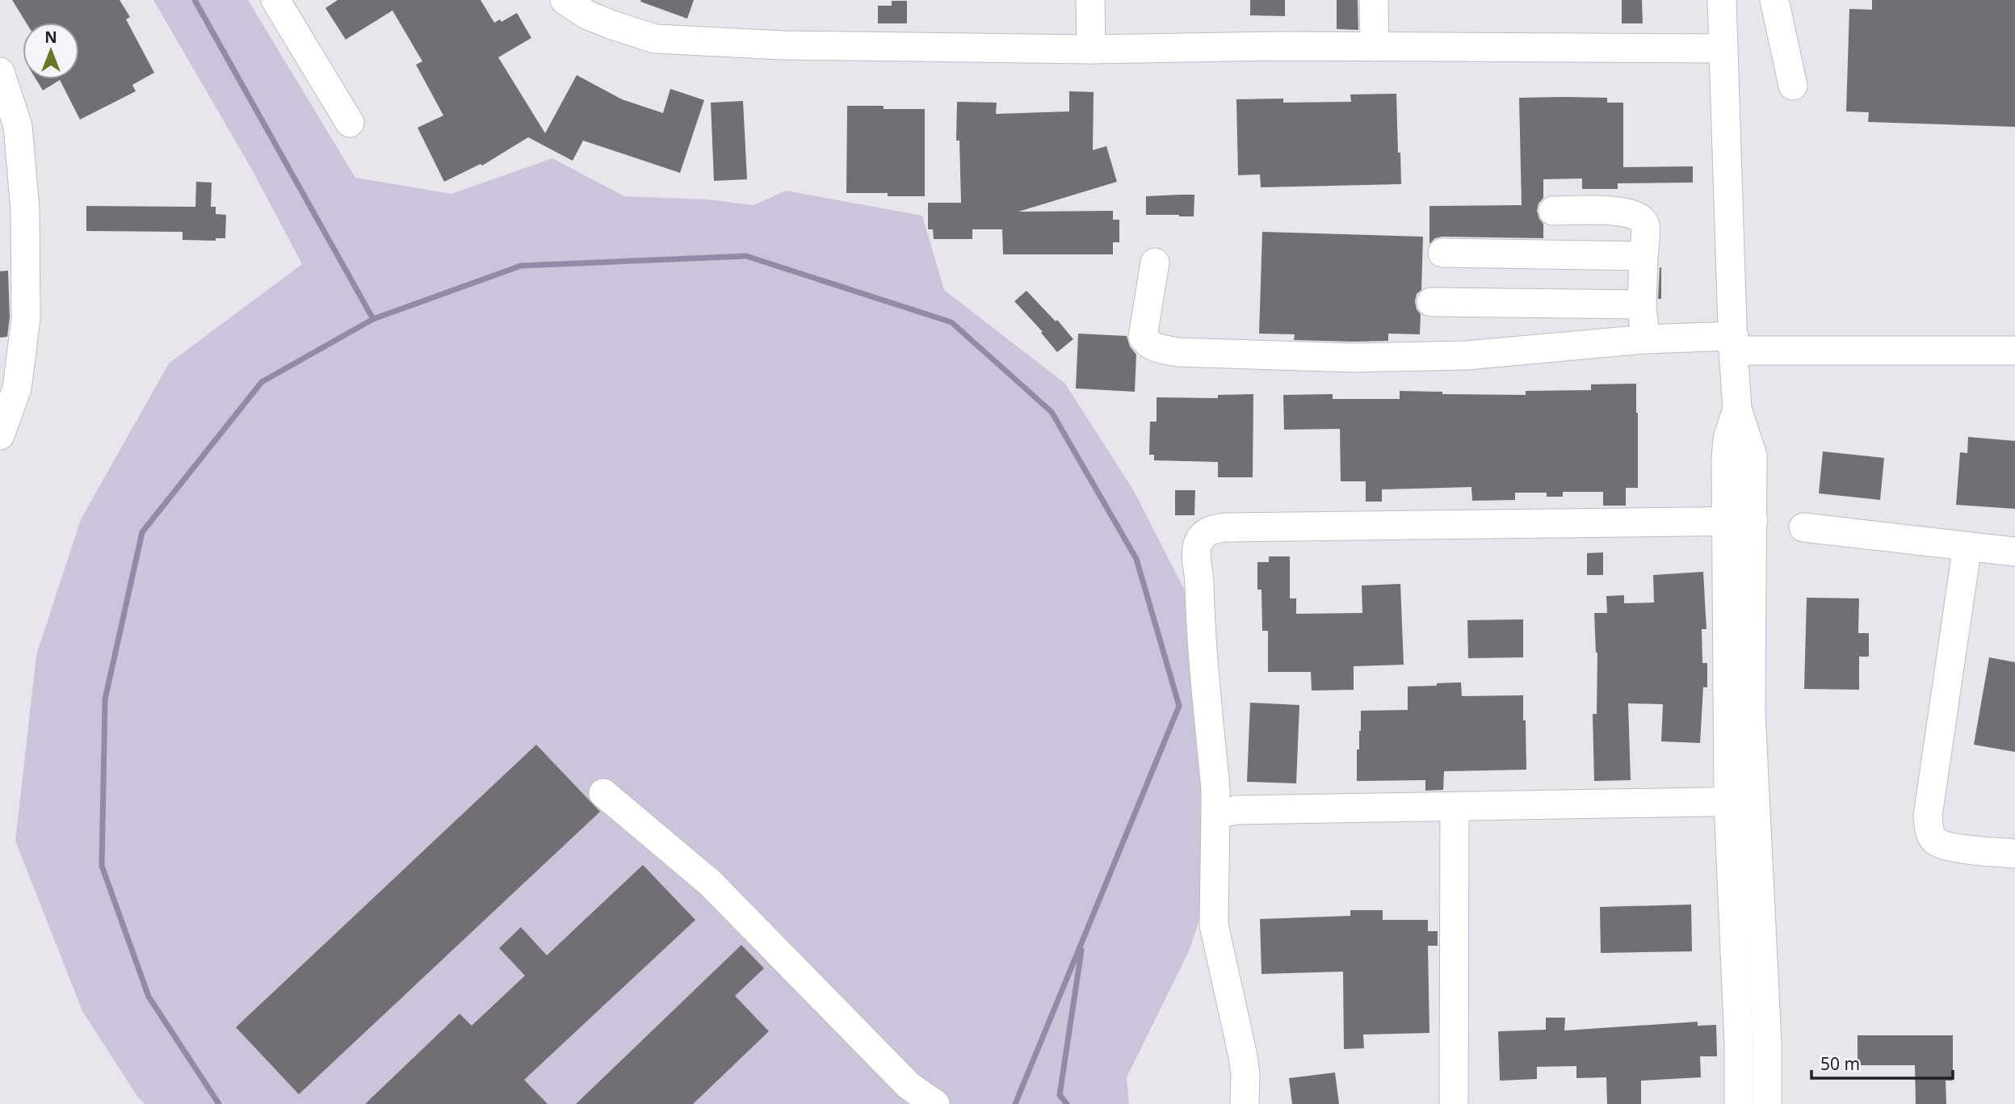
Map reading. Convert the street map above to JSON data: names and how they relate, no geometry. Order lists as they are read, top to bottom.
{
  "scale_bar": "50 m",
  "north": "top"
}
